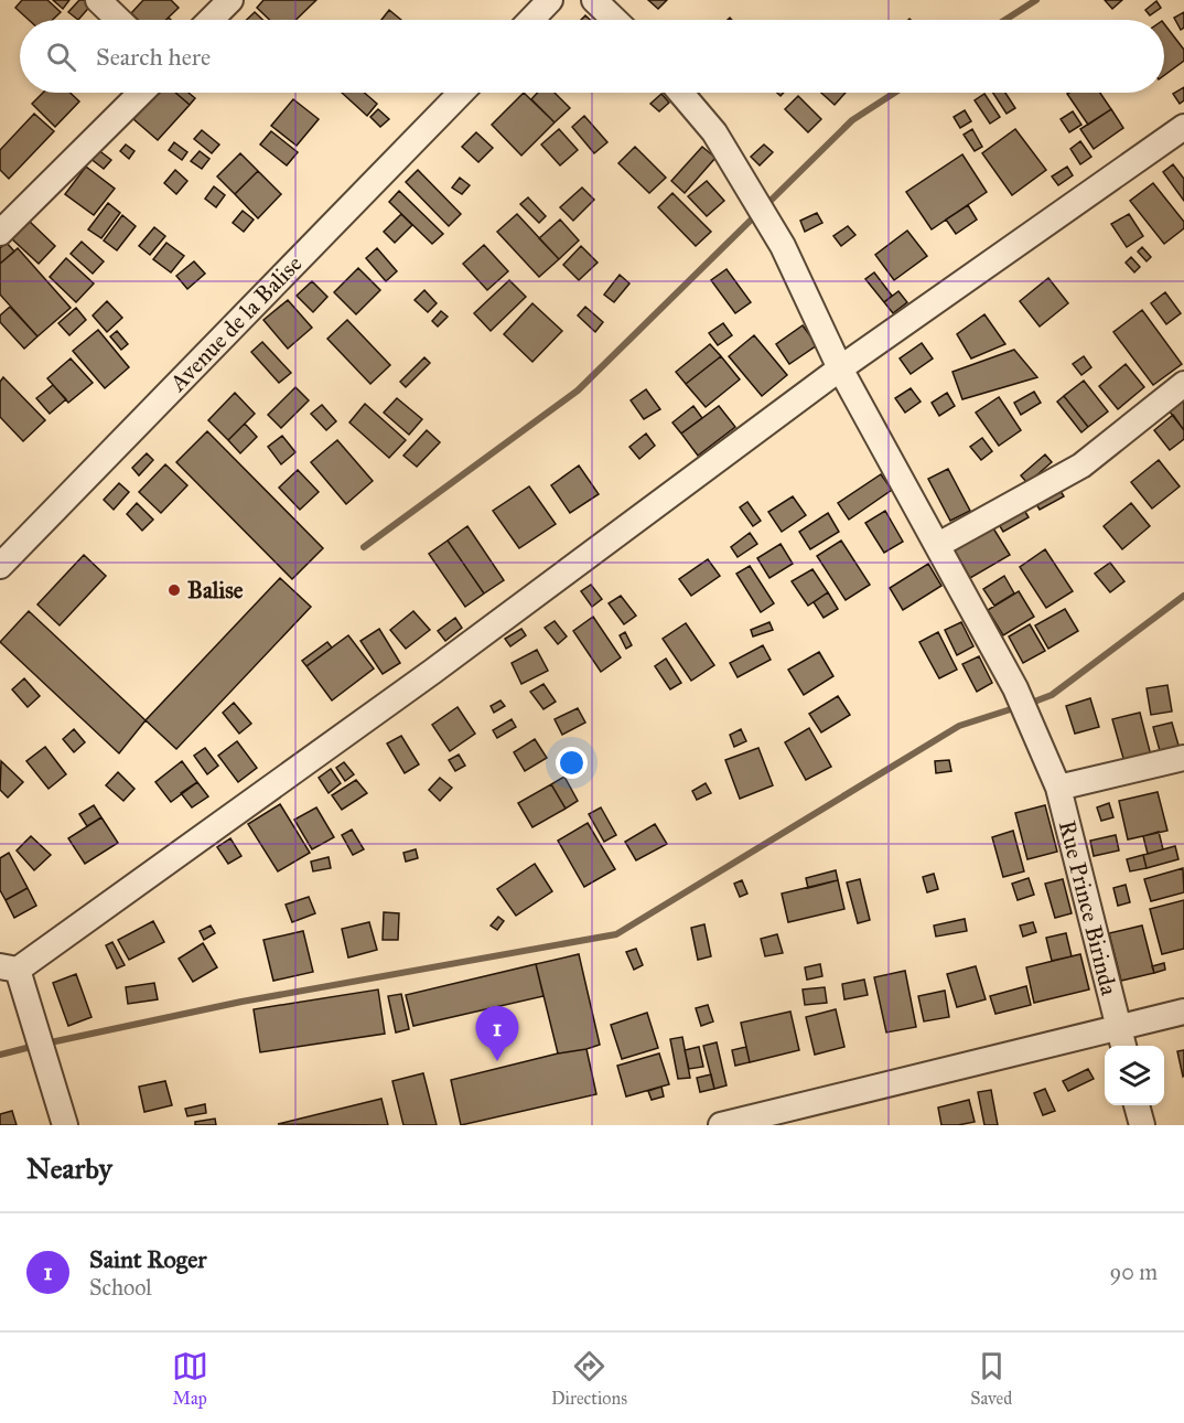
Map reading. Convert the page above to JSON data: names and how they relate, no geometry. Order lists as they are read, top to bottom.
{
  "streets": {
    "street": ["Avenue de la Balise", "Rue Prince Birinda"]
  },
  "places": ["Balise"],
  "page": {
    "search": "Search here",
    "pins": "1",
    "heading": "Nearby",
    "list": [
      {
        "mark": "1",
        "name": "Saint Roger",
        "note": "School",
        "value": "90 m"
      }
    ],
    "nav": ["Map", "Directions", "Saved"]
  }
}
